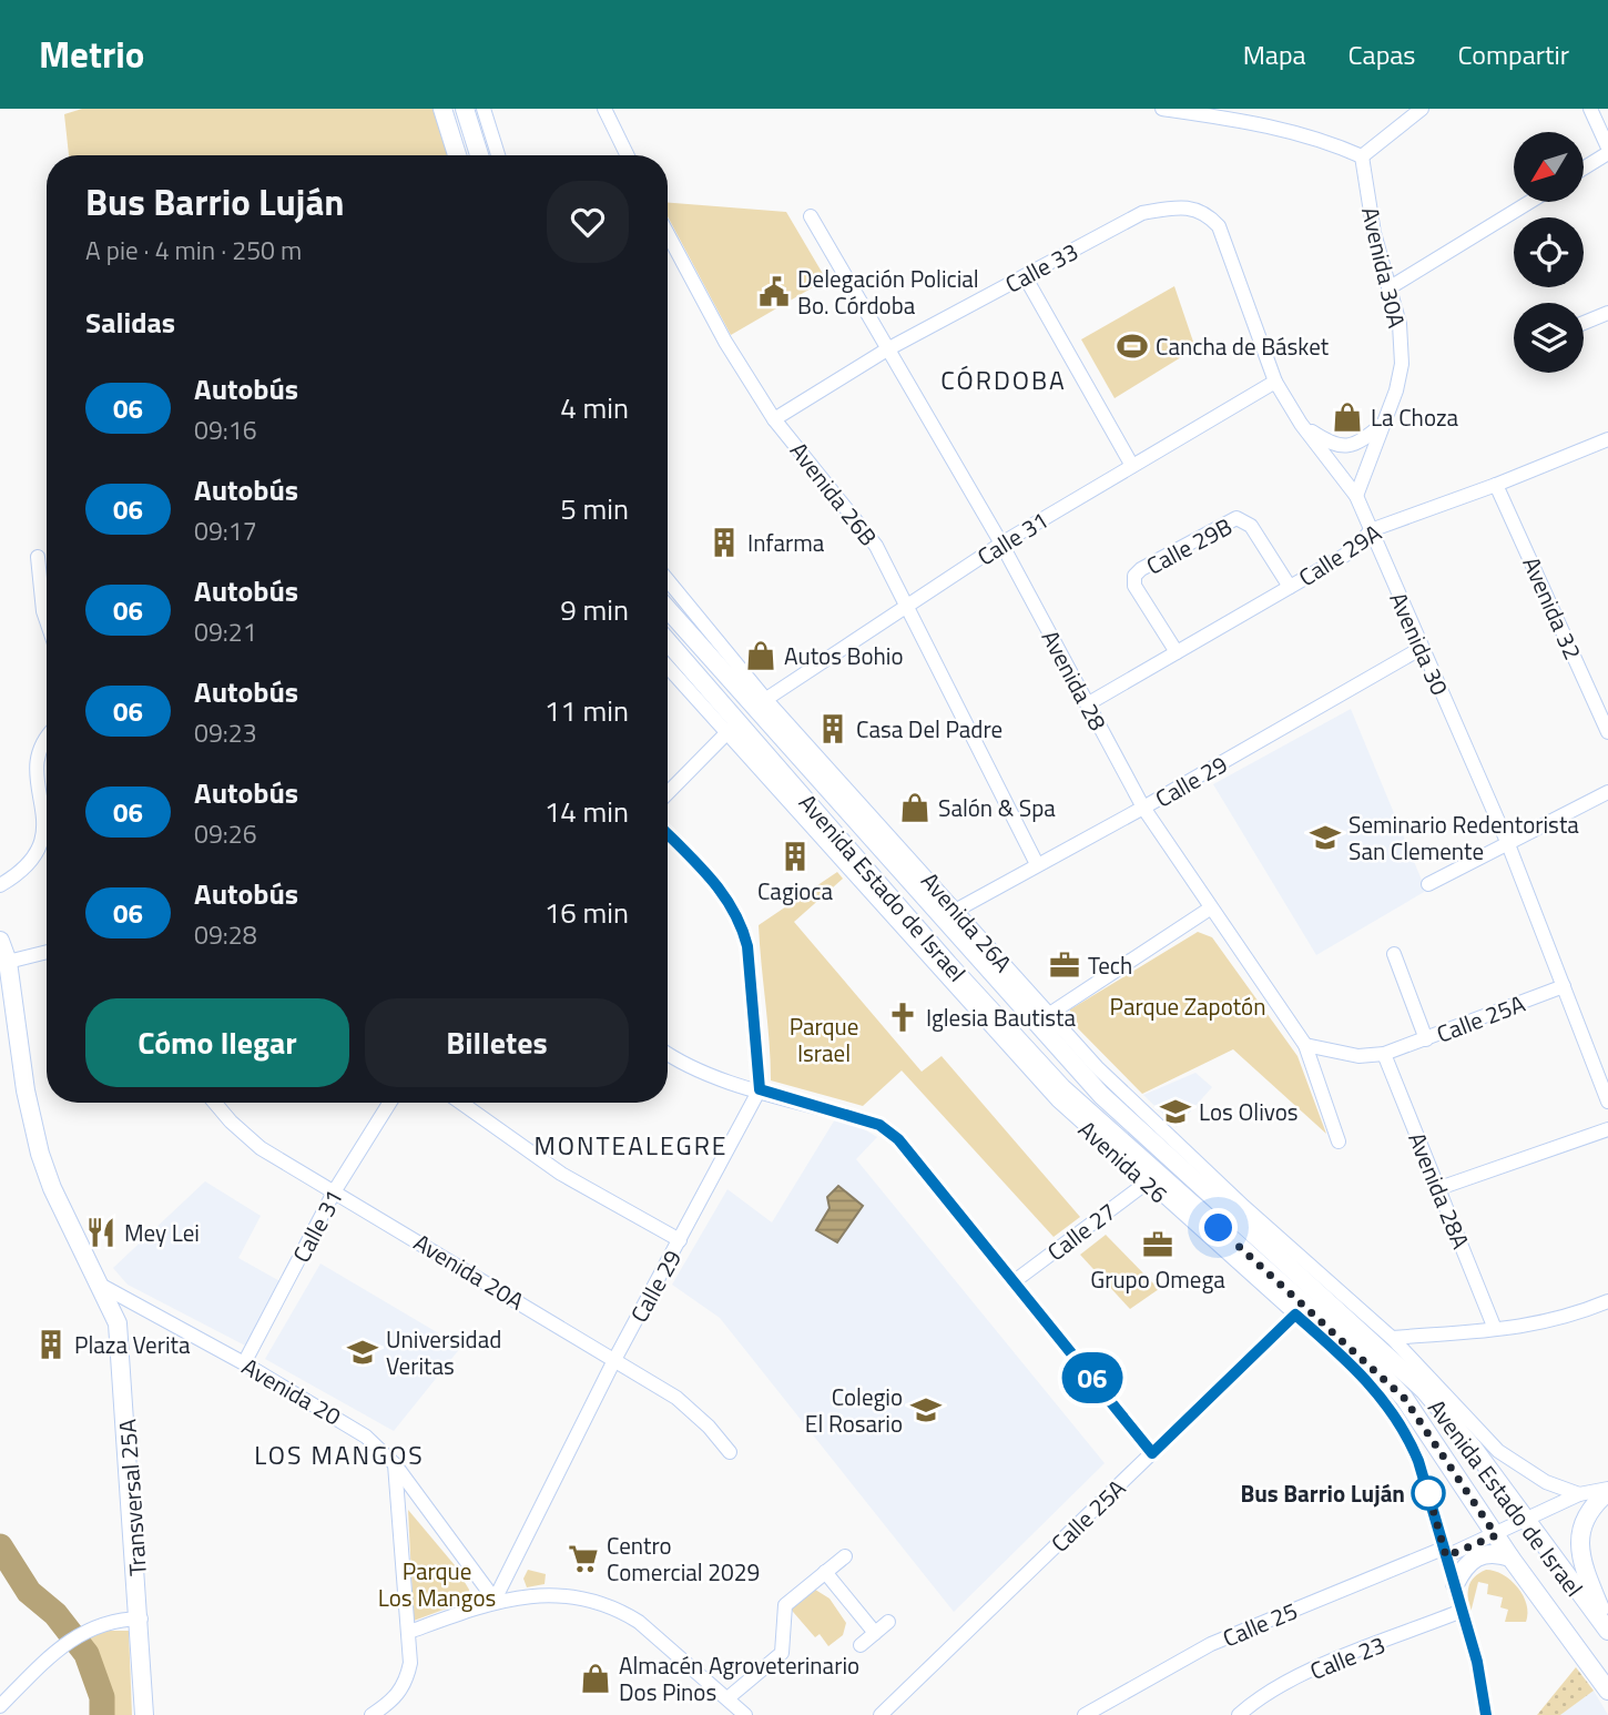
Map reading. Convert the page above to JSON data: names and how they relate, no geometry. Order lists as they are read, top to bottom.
{
  "streets": {
    "main road": ["Avenida Estado de Israel", "Transversal 25A"],
    "street": [
      "Calle 33",
      "Avenida 30A",
      "Avenida 26B",
      "Calle 31",
      "Calle 29B",
      "Calle 29A",
      "Avenida 32",
      "Avenida 30",
      "Avenida 28",
      "Calle 29",
      "Avenida 26A",
      "Calle 25A",
      "Avenida 26",
      "Avenida 28A",
      "Calle 27",
      "Avenida 20A",
      "Avenida 20",
      "Calle 25",
      "Calle 23"
    ]
  },
  "crossings": [
    ["Calle 33", "Avenida 26B"],
    ["Calle 33", "Avenida 30"],
    ["Calle 33", "Avenida 28"],
    ["Avenida 30A", "Avenida 30"],
    ["Avenida 26B", "Calle 31"],
    ["Avenida 26B", "Calle 29"],
    ["Calle 31", "Avenida 30"],
    ["Calle 31", "Avenida 28"],
    ["Calle 31", "Avenida Estado de Israel"],
    ["Calle 31", "Avenida 26A"],
    ["Calle 31", "Avenida 20A"],
    ["Calle 31", "Avenida 20"],
    ["Calle 29B", "Calle 29A"],
    ["Calle 29A", "Avenida 32"],
    ["Calle 29A", "Avenida 30"],
    ["Calle 29A", "Avenida 28"],
    ["Avenida 30", "Calle 29"],
    ["Avenida 30", "Calle 25A"],
    ["Avenida 28", "Calle 29"],
    ["Avenida 28", "Calle 25A"],
    ["Calle 29", "Avenida 26A"],
    ["Calle 29", "Avenida 20A"],
    ["Calle 29", "Avenida 20"],
    ["Avenida Estado de Israel", "Avenida 26A"],
    ["Avenida Estado de Israel", "Avenida 26"],
    ["Avenida Estado de Israel", "Calle 25"],
    ["Avenida 26A", "Calle 25"],
    ["Calle 25A", "Avenida 26"],
    ["Calle 25A", "Avenida 28A"],
    ["Avenida 26", "Calle 27"],
    ["Avenida 26", "Calle 25"],
    ["Avenida 26", "Calle 23"],
    ["Avenida 20", "Transversal 25A"]
  ],
  "districts": ["CÓRDOBA", "MONTEALEGRE", "LOS MANGOS"],
  "parks": ["Parque Zapotón", "Parque Israel", "Parque Los Mangos"],
  "places": {
    "public building": ["Delegación Policial Bo. Córdoba"],
    "sports": ["Cancha de Básket"],
    "shop": [
      "La Choza",
      "Autos Bohio",
      "Salón & Spa",
      "Almacén Agroveterinario Dos Pinos"
    ],
    "building": [
      "Infarma",
      "Casa Del Padre",
      "Cagioca",
      "Plaza Verita"
    ],
    "school or university": [
      "Seminario Redentorista San Clemente",
      "Los Olivos",
      "Universidad Veritas",
      "Colegio El Rosario"
    ],
    "office": ["Tech", "Grupo Omega"],
    "church": ["Iglesia Bautista"],
    "restaurant": ["Mey Lei"],
    "other": ["Bus Barrio Luján"],
    "supermarket": ["Centro Comercial 2029"]
  },
  "lines": ["bus line 06"],
  "north": "bottom left",
  "page": {
    "header": "Metrio",
    "nav": ["Mapa", "Capas", "Compartir"],
    "on_map": "06",
    "heading": [
      ["Bus Barrio Luján", "A pie · 4 min · 250 m"],
      "Salidas"
    ],
    "list": [
      {
        "mark": "06",
        "name": "Autobús",
        "note": "09:16",
        "value": "4 min"
      },
      {
        "mark": "06",
        "name": "Autobús",
        "note": "09:17",
        "value": "5 min"
      },
      {
        "mark": "06",
        "name": "Autobús",
        "note": "09:21",
        "value": "9 min"
      },
      {
        "mark": "06",
        "name": "Autobús",
        "note": "09:23",
        "value": "11 min"
      },
      {
        "mark": "06",
        "name": "Autobús",
        "note": "09:26",
        "value": "14 min"
      },
      {
        "mark": "06",
        "name": "Autobús",
        "note": "09:28",
        "value": "16 min"
      }
    ],
    "buttons": ["Cómo llegar", "Billetes"]
  }
}
